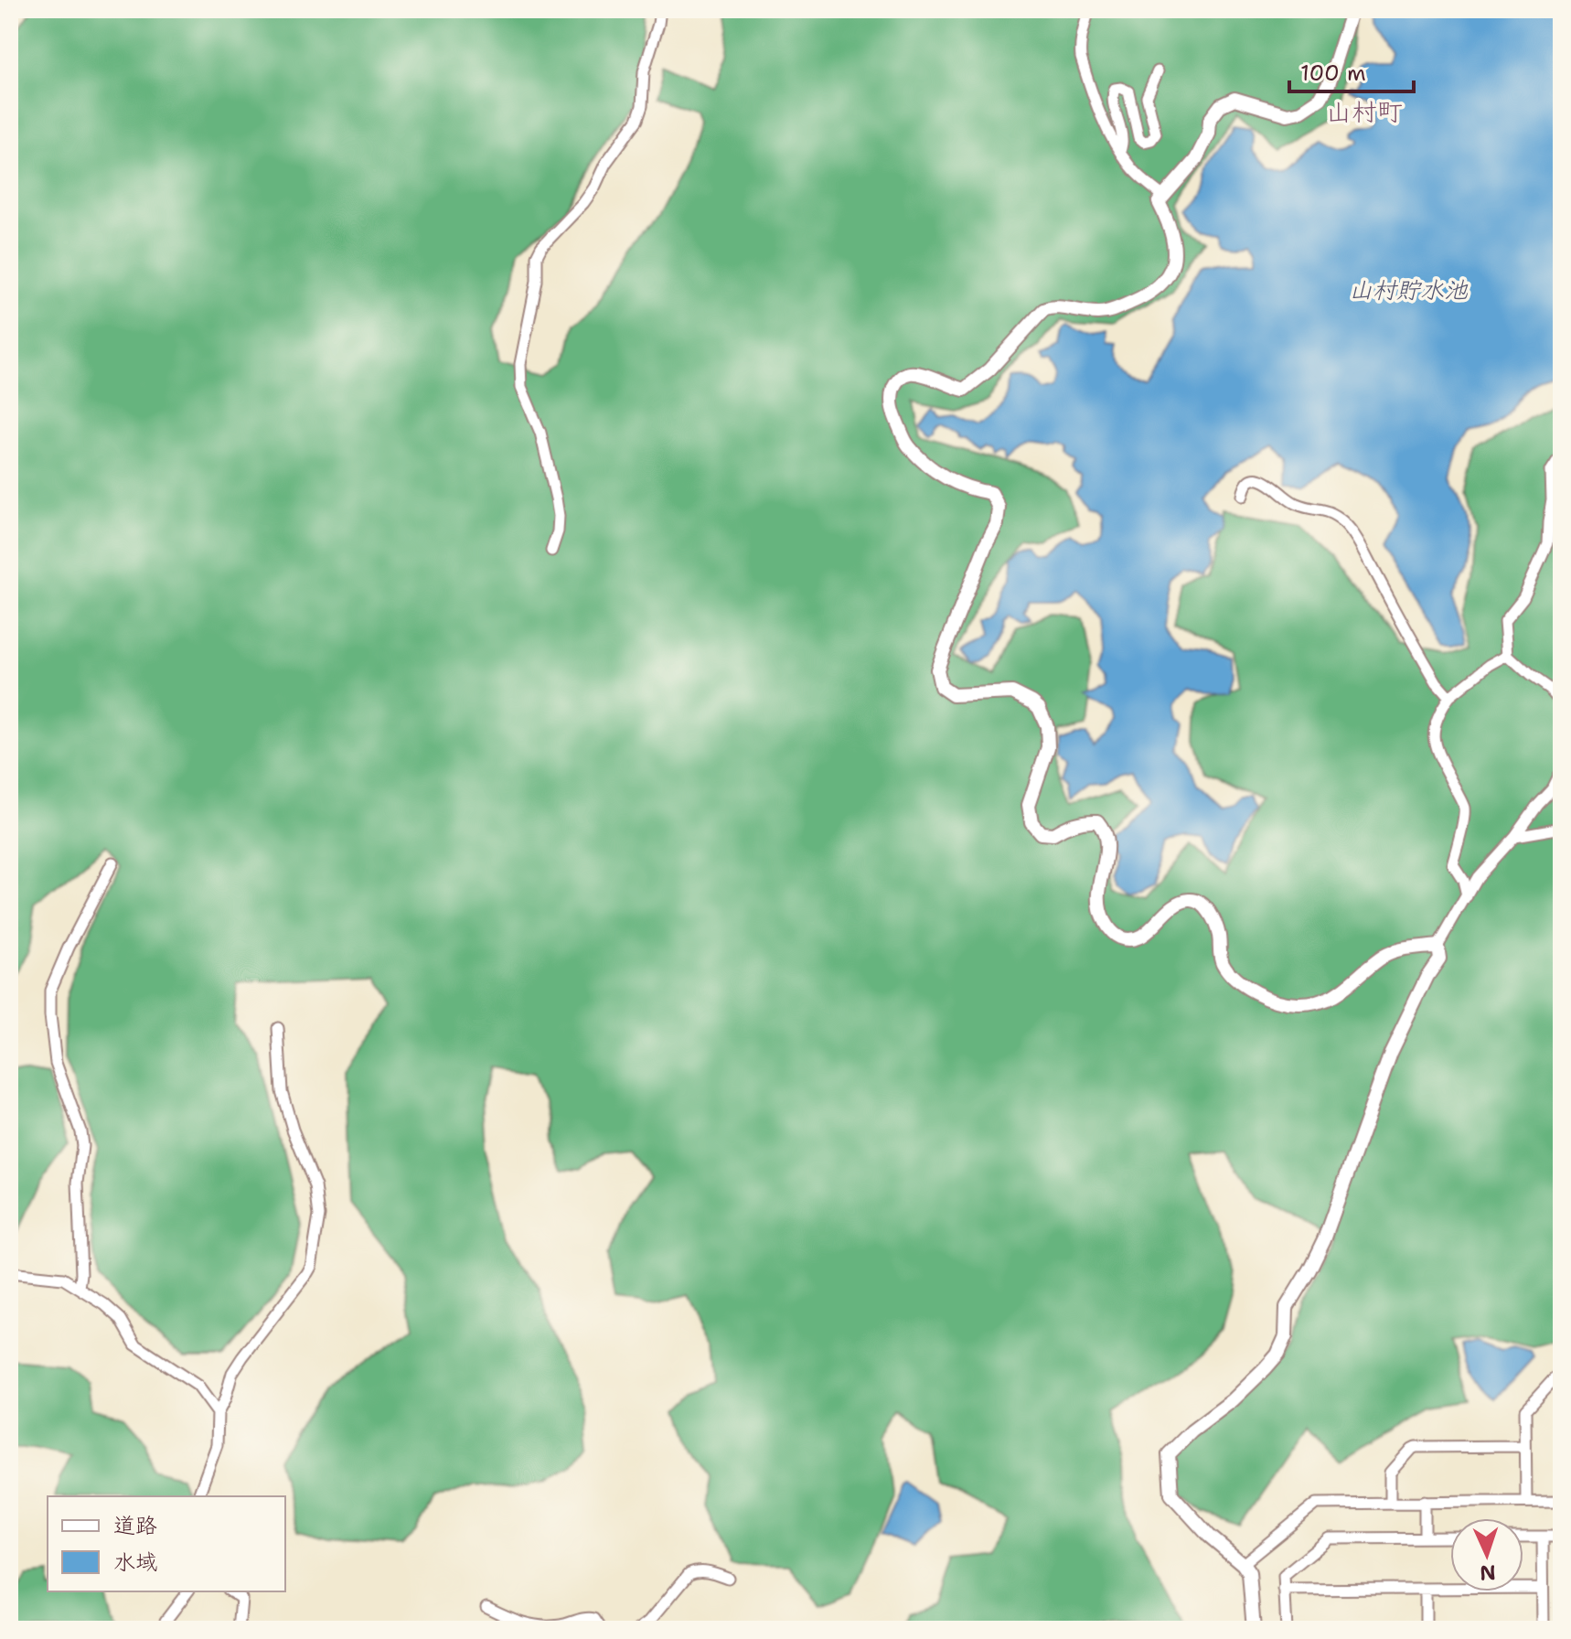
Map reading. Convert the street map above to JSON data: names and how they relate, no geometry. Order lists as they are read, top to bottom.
{
  "districts": ["山村町"],
  "water": ["山村貯水池"],
  "legend": ["道路", "水域"],
  "scale_bar": "100 m",
  "north": "bottom"
}
